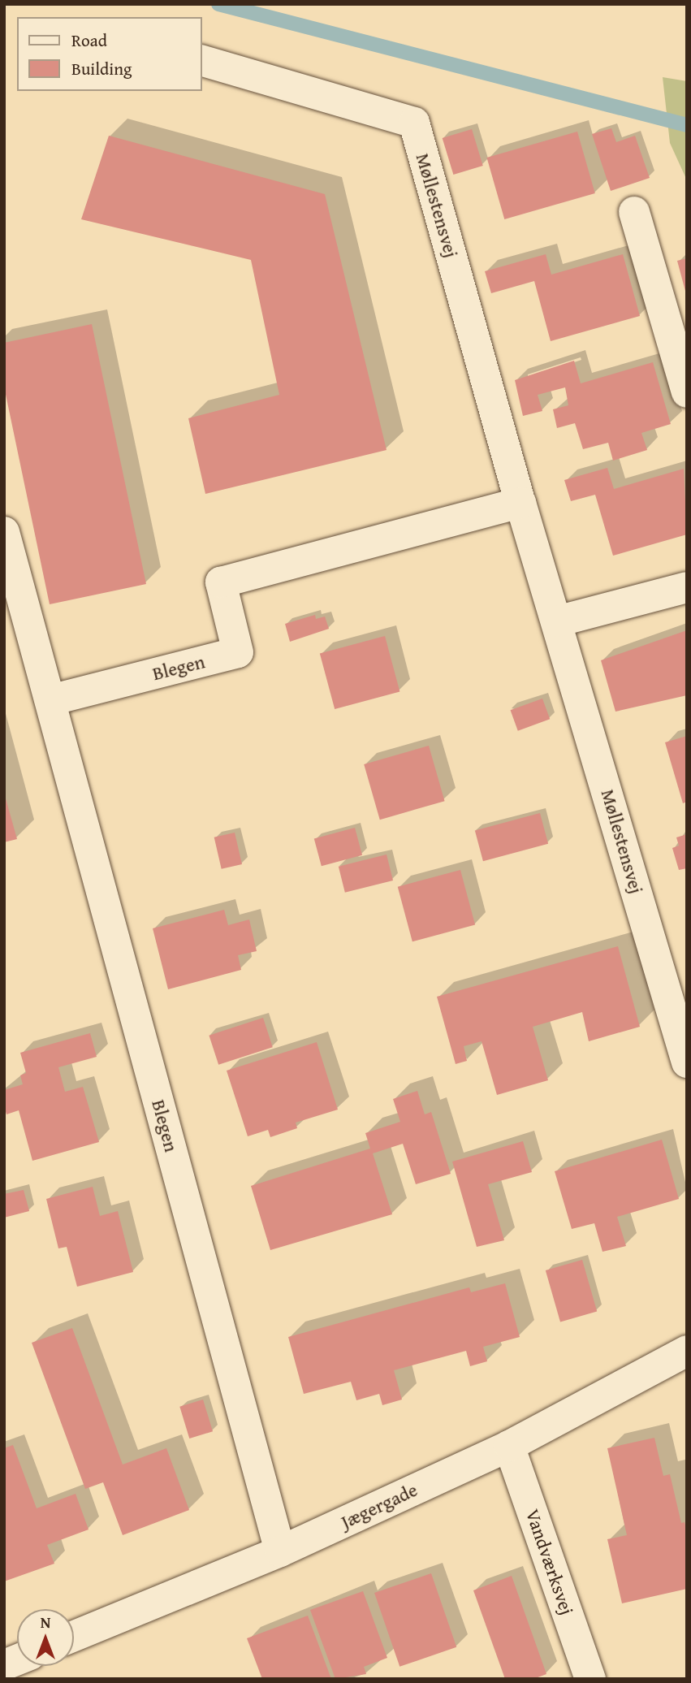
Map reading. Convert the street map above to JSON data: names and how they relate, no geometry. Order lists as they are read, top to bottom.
{
  "streets": {
    "street": [
      "Møllestensvej",
      "Blegen",
      "Jægergade",
      "Vandværksvej"
    ]
  },
  "crossings": [
    ["Møllestensvej", "Blegen"],
    ["Blegen", "Jægergade"],
    ["Jægergade", "Vandværksvej"]
  ],
  "legend": ["Road", "Building"],
  "north": "top"
}
